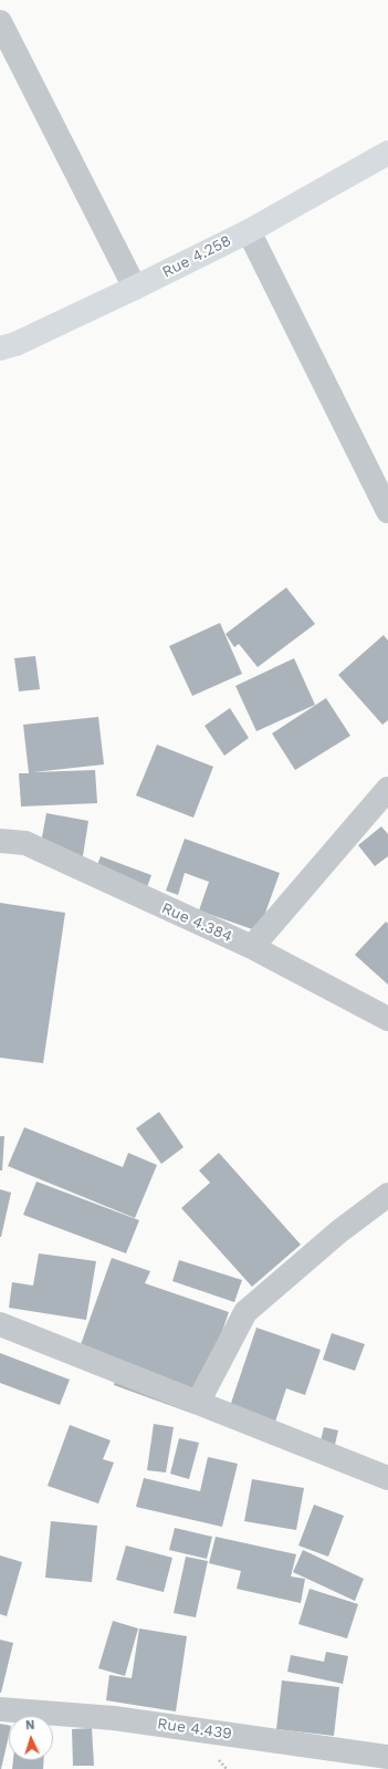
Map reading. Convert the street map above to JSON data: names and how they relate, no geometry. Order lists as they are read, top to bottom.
{
  "streets": {
    "highway": ["Rue 4.258"],
    "street": ["Rue 4.384", "Rue 4.439"]
  },
  "north": "top"
}
